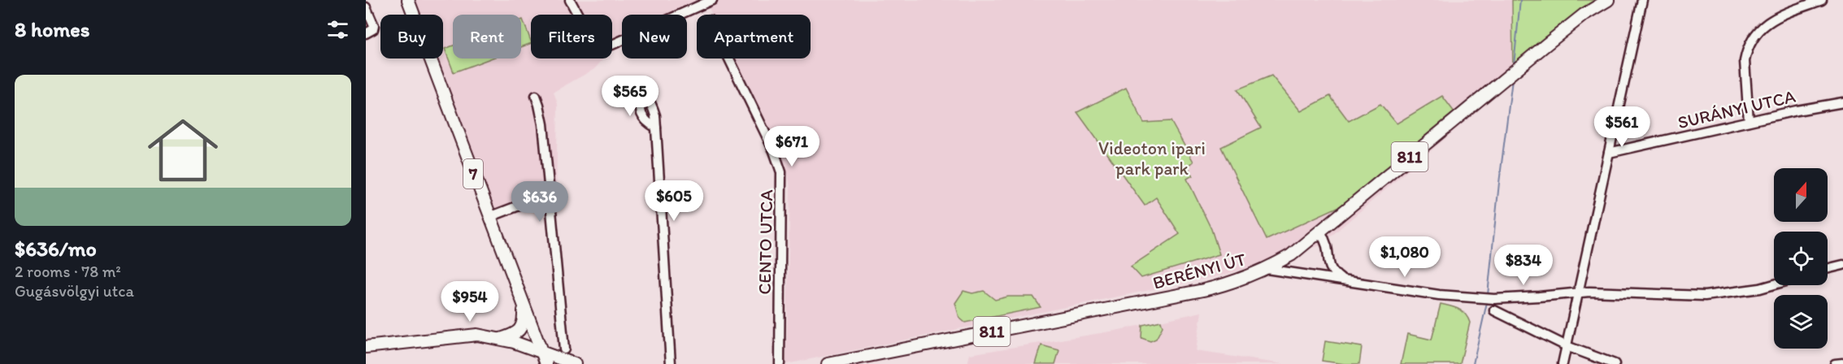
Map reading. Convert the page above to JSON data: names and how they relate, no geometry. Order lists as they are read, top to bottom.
{
  "streets": {
    "main road": ["811", "7", "BERÉNYI ÚT"],
    "street": ["SURÁNYI UTCA", "CENTO UTCA"]
  },
  "parks": ["Videoton ipari park park"],
  "north": "top",
  "page": {
    "heading": "8 homes",
    "chip": [
      "Buy",
      "Rent",
      "Filters",
      "New",
      "Apartment"
    ],
    "list": [
      {
        "name": "$636/mo",
        "note": "2 rooms · 78 m² · Gugásvölgyi utca"
      }
    ],
    "price": [
      "$565",
      "$561",
      "$671",
      "$605",
      "$636",
      "$1,080",
      "$834",
      "$954"
    ]
  }
}
